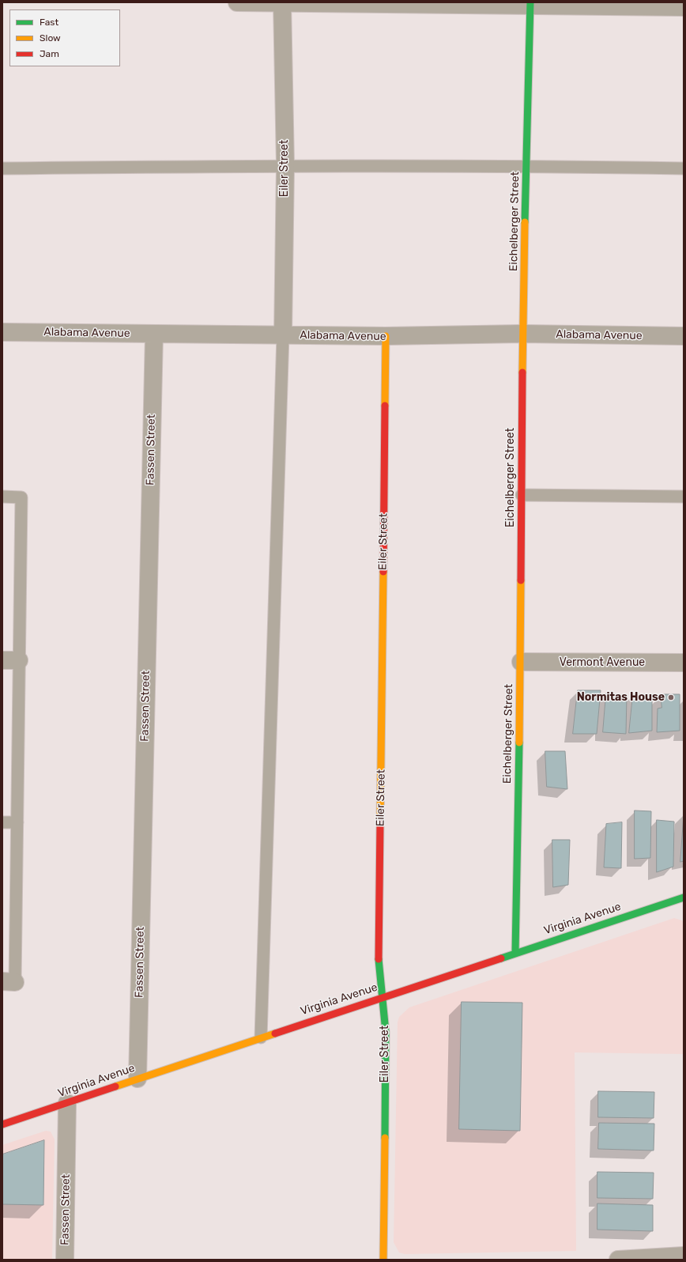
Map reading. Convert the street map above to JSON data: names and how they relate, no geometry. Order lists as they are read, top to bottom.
{
  "streets": {
    "street": [
      "Eiler Street",
      "Eichelberger Street",
      "Alabama Avenue",
      "Fassen Street",
      "Vermont Avenue",
      "Virginia Avenue"
    ]
  },
  "crossings": [
    ["Eiler Street", "Alabama Avenue"],
    ["Eiler Street", "Virginia Avenue"],
    ["Eichelberger Street", "Alabama Avenue"],
    ["Eichelberger Street", "Vermont Avenue"],
    ["Eichelberger Street", "Virginia Avenue"],
    ["Alabama Avenue", "Fassen Street"],
    ["Fassen Street", "Virginia Avenue"]
  ],
  "places": ["Normitas House"],
  "legend": ["Fast", "Slow", "Jam"]
}
